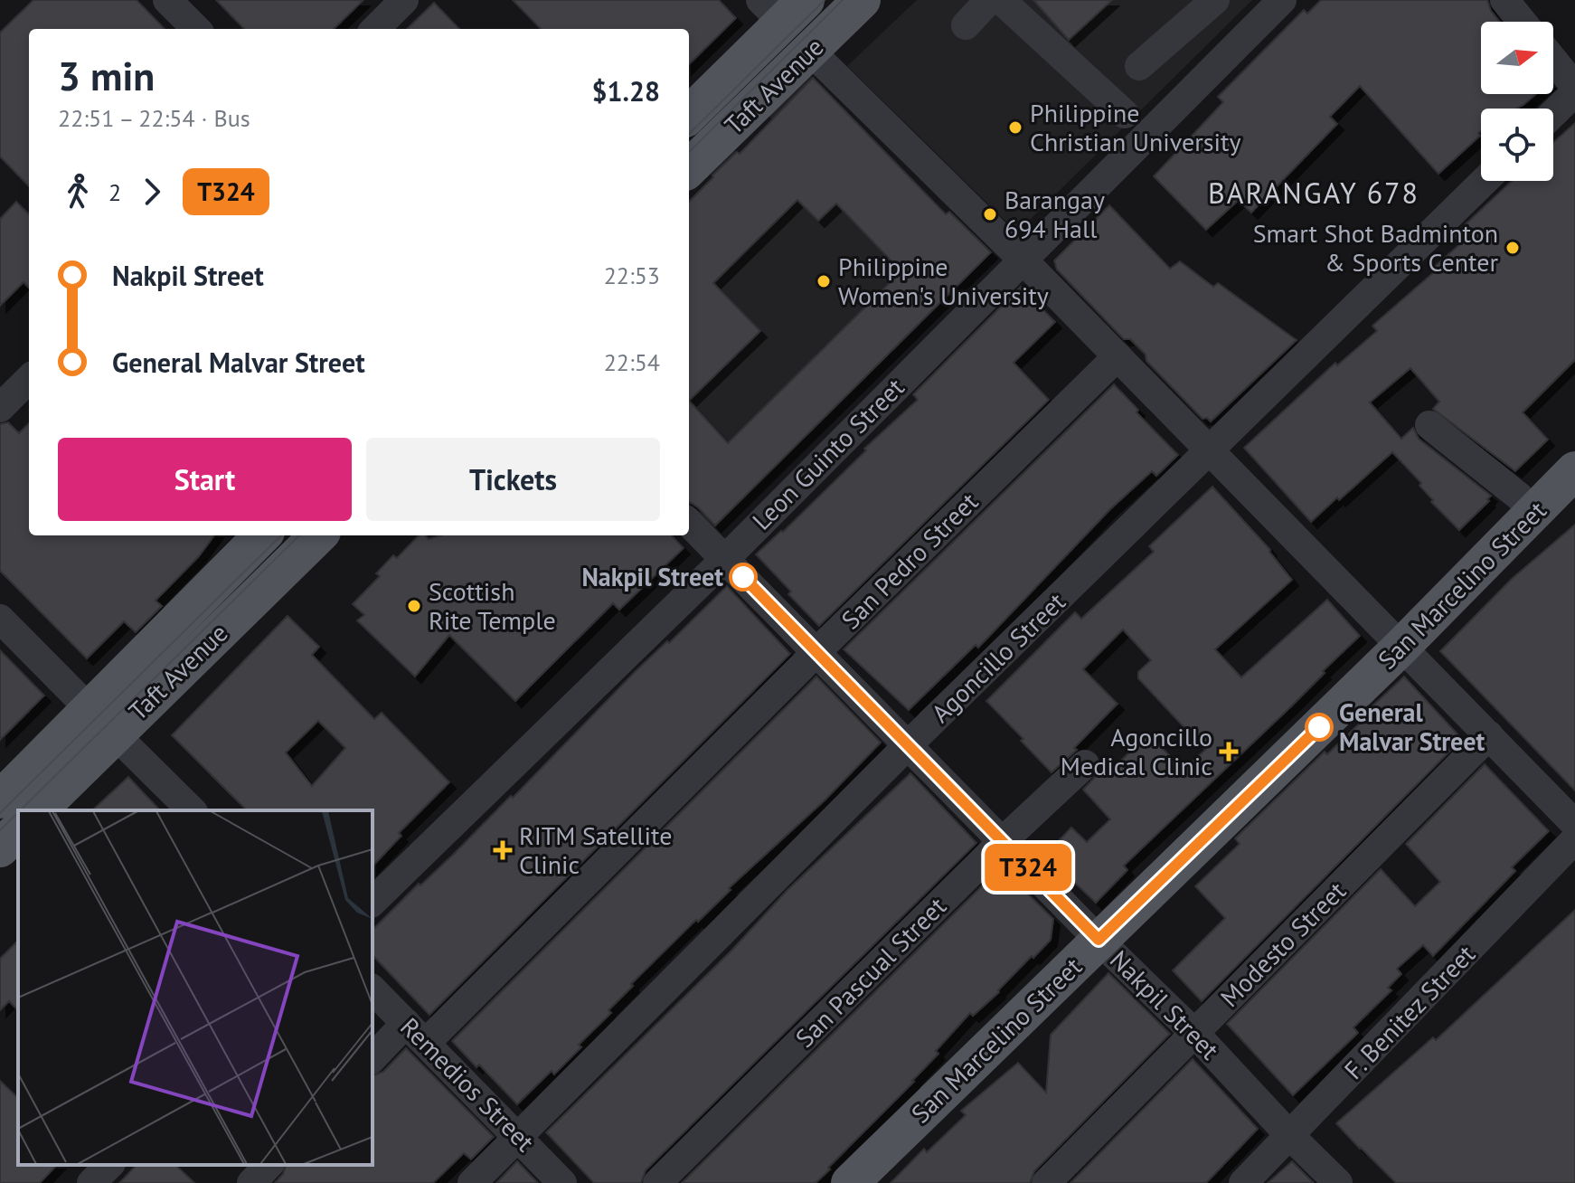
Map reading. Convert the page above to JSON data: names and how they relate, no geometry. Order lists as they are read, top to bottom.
{
  "streets": {
    "main road": ["Taft Avenue", "San Marcelino Street"],
    "street": [
      "Leon Guinto Street",
      "San Pedro Street",
      "Agoncillo Street",
      "Modesto Street",
      "San Pascual Street",
      "Nakpil Street",
      "F. Benitez Street",
      "Remedios Street"
    ]
  },
  "crossings": [
    ["Leon Guinto Street", "Nakpil Street"],
    ["San Pedro Street", "Nakpil Street"],
    ["San Pedro Street", "Remedios Street"],
    ["San Marcelino Street", "Nakpil Street"],
    ["Agoncillo Street", "Nakpil Street"],
    ["Agoncillo Street", "Remedios Street"],
    ["Modesto Street", "Nakpil Street"],
    ["San Pascual Street", "Nakpil Street"],
    ["Nakpil Street", "F. Benitez Street"]
  ],
  "districts": ["BARANGAY 678"],
  "places": {
    "other": [
      "Philippine Christian University",
      "Barangay 694 Hall",
      "Smart Shot Badminton & Sports Center",
      "Philippine Women's University",
      "Nakpil Street",
      "Scottish Rite Temple",
      "General Malvar Street"
    ],
    "health": ["Agoncillo Medical Clinic", "RITM Satellite Clinic"]
  },
  "lines": ["bus line T324"],
  "north": "right",
  "page": {
    "on_map": "T324",
    "heading": ["3 min", "22:51 – 22:54 · Bus", "$1.28"],
    "legs": ["2", "T324"],
    "list": [
      {
        "name": "Nakpil Street",
        "value": "22:53"
      },
      {
        "name": "General Malvar Street",
        "value": "22:54"
      }
    ],
    "buttons": ["Start", "Tickets"]
  }
}
